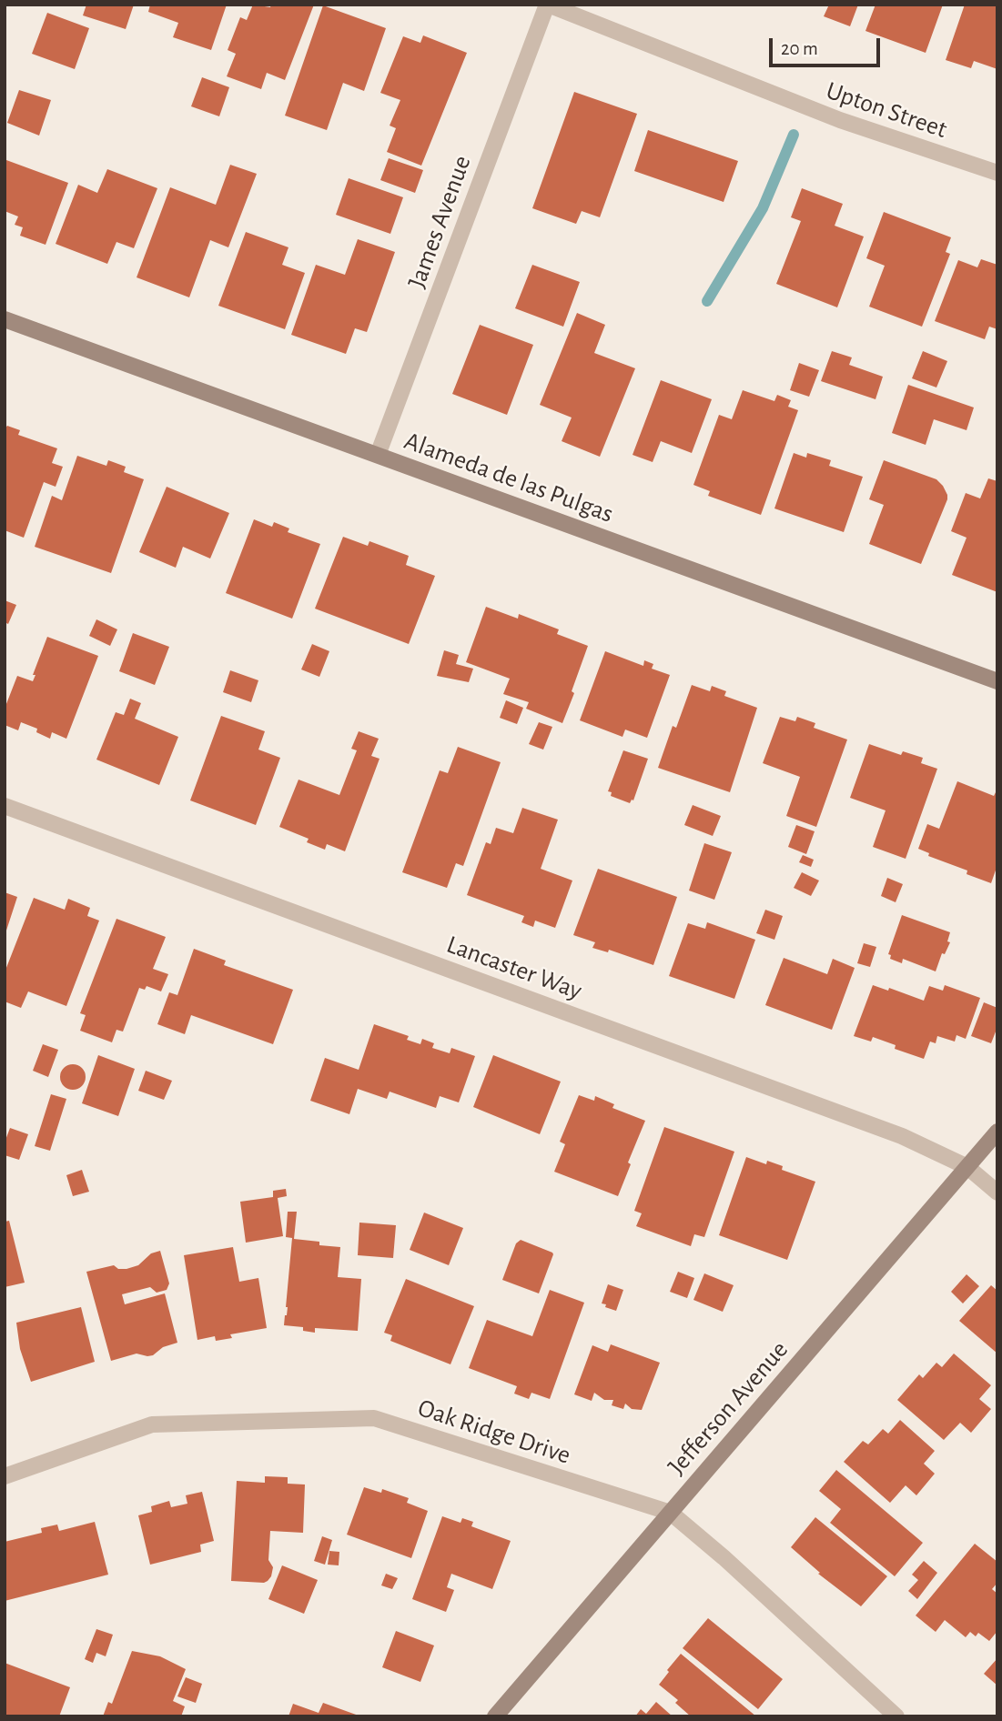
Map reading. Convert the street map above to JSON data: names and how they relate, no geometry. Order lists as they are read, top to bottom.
{
  "streets": {
    "main road": ["Alameda de las Pulgas", "Jefferson Avenue"],
    "street": [
      "Upton Street",
      "James Avenue",
      "Lancaster Way",
      "Oak Ridge Drive"
    ]
  },
  "crossings": [
    ["Upton Street", "James Avenue"],
    ["James Avenue", "Alameda de las Pulgas"],
    ["Lancaster Way", "Jefferson Avenue"],
    ["Jefferson Avenue", "Oak Ridge Drive"]
  ],
  "scale_bar": "20 m"
}
